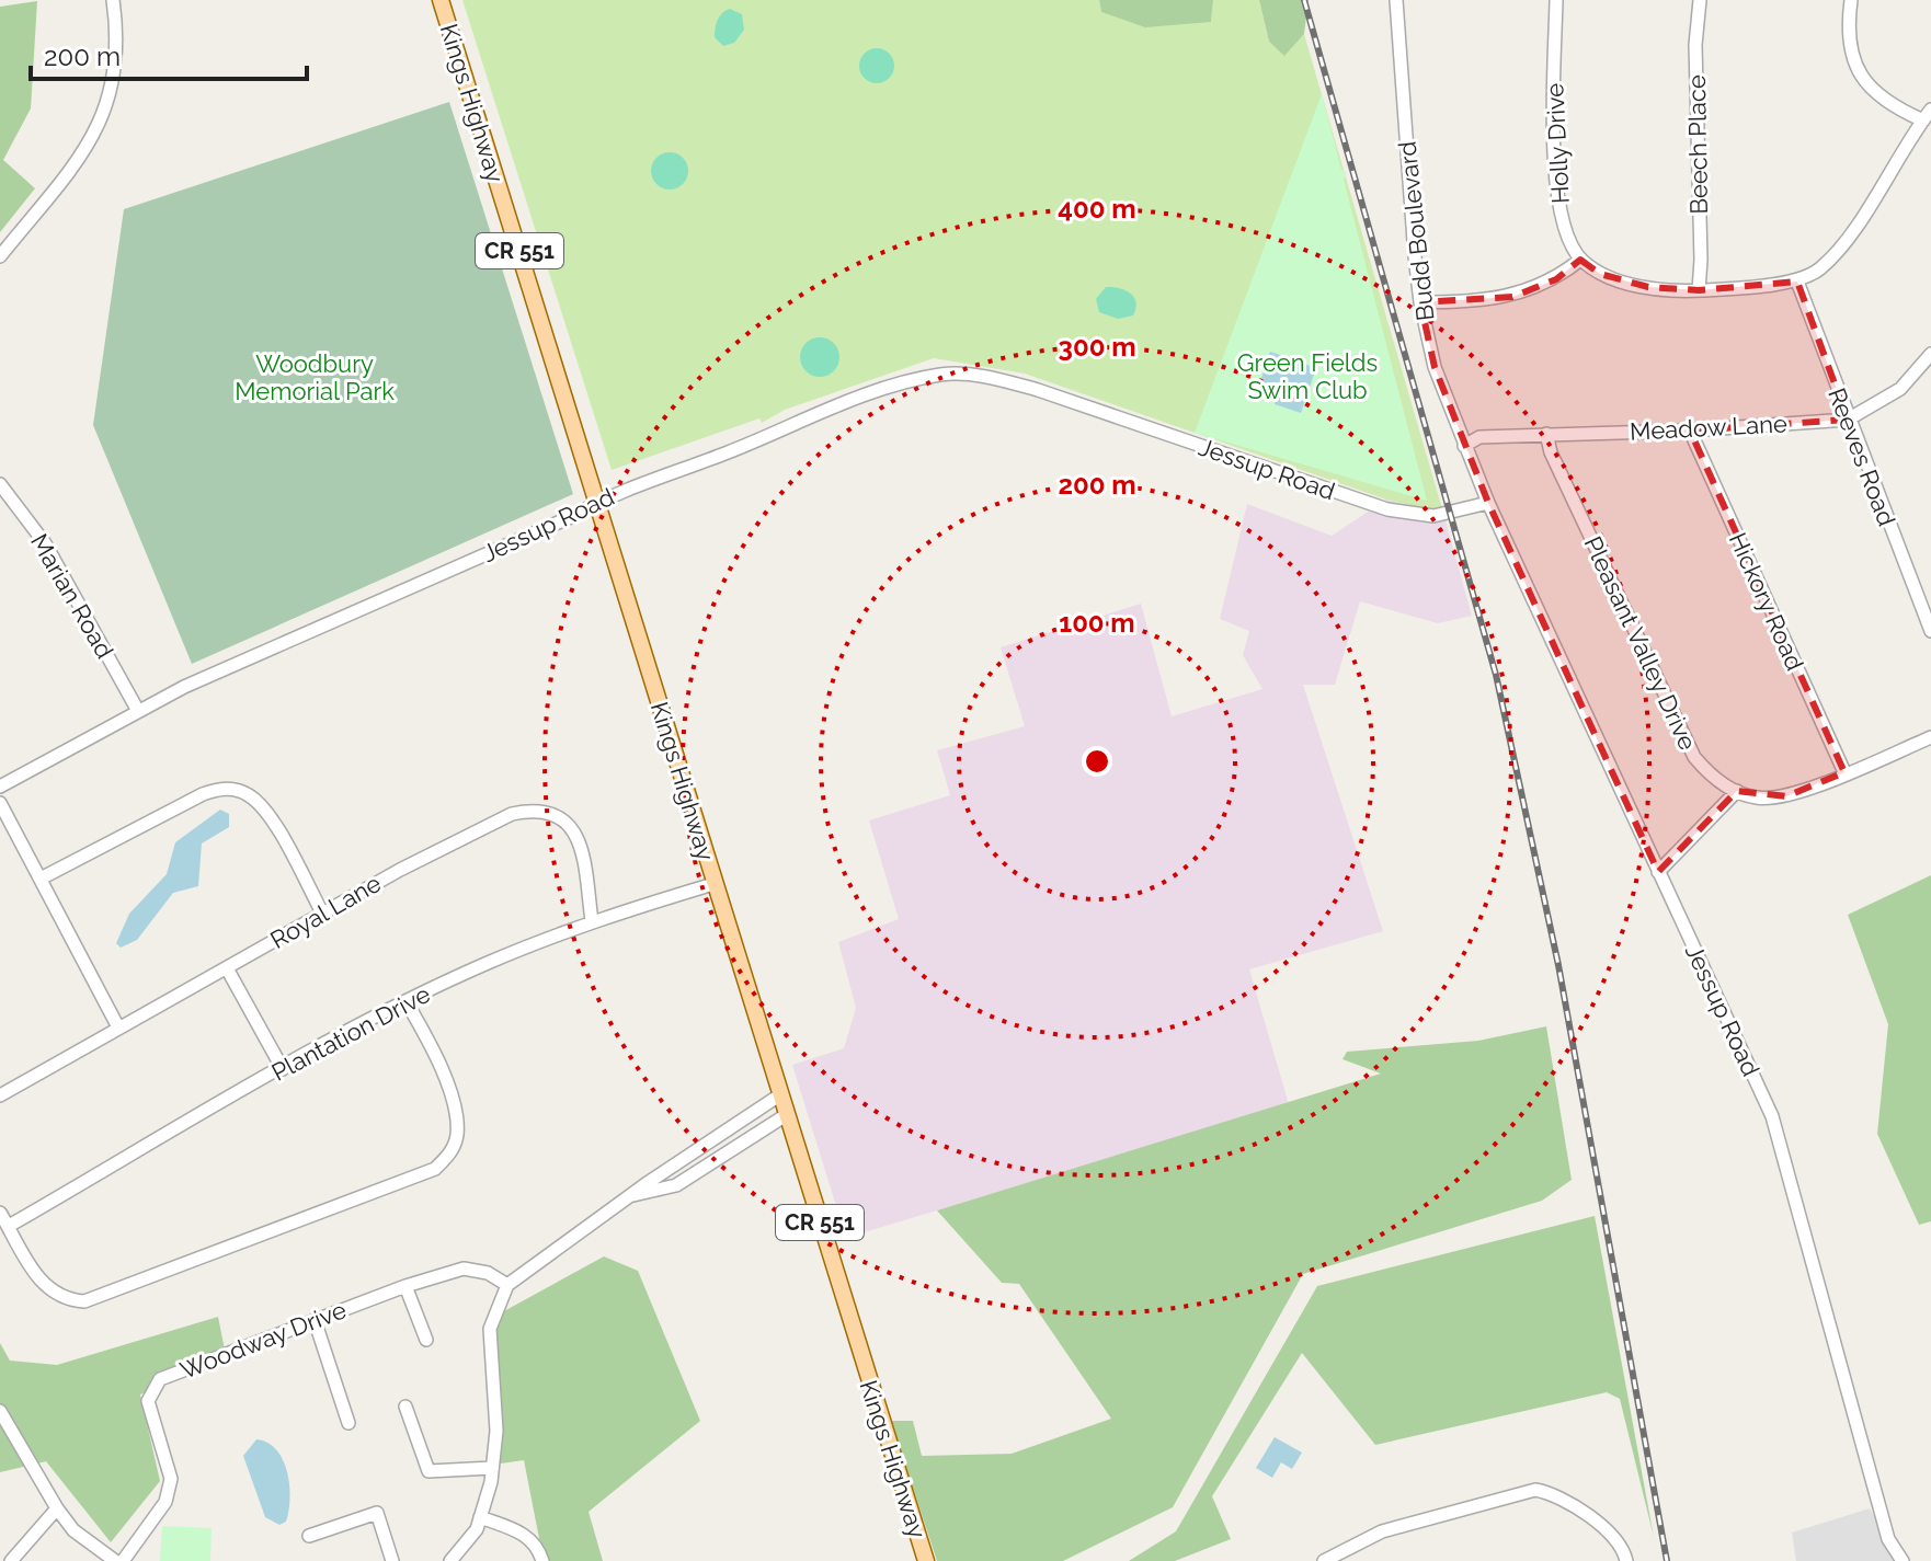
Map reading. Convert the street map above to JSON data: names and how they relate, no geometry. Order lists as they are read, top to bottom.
{
  "streets": {
    "main road": ["Kings Highway", "CR 551"],
    "street": [
      "Holly Drive",
      "Beech Place",
      "Budd Boulevard",
      "Meadow Lane",
      "Reeves Road",
      "Jessup Road",
      "Marian Road",
      "Hickory Road",
      "Pleasant Valley Drive",
      "Royal Lane",
      "Plantation Drive",
      "Woodway Drive"
    ]
  },
  "crossings": [
    ["Kings Highway", "Jessup Road"],
    ["Kings Highway", "Plantation Drive"],
    ["Budd Boulevard", "Meadow Lane"],
    ["Budd Boulevard", "Jessup Road"],
    ["Meadow Lane", "Reeves Road"],
    ["Meadow Lane", "Hickory Road"],
    ["Meadow Lane", "Pleasant Valley Drive"],
    ["Jessup Road", "Marian Road"],
    ["Hickory Road", "Pleasant Valley Drive"],
    ["Royal Lane", "Plantation Drive"]
  ],
  "parks": ["Green Fields Swim Club", "Woodbury Memorial Park"],
  "scale_bar": "200 m",
  "rings": [
    "400 m",
    "300 m",
    "200 m",
    "100 m"
  ]
}
